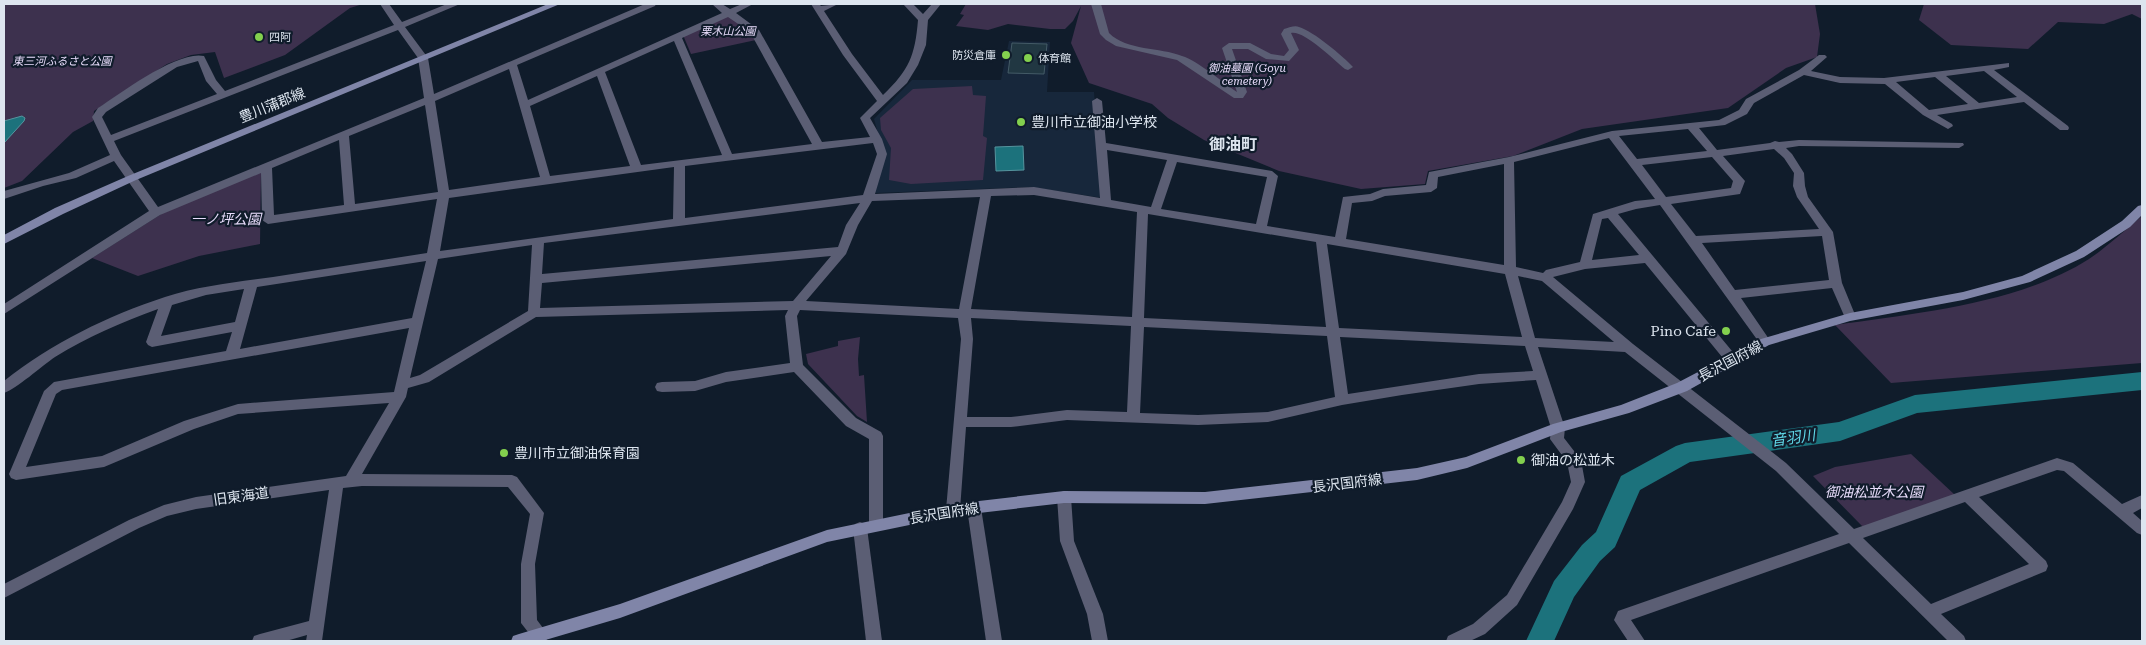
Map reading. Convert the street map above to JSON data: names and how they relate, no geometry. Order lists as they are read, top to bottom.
{
  "streets": {
    "main road": ["豊川蒲郡線", "長沢国府線"],
    "street": ["旧東海道"]
  },
  "crossings": [
    ["長沢国府線", "旧東海道"]
  ],
  "districts": ["御油町"],
  "water": ["音羽川"],
  "parks": [
    "栗木山公園",
    "東三河ふるさと公園",
    "御油墓園 (Goyu cemetery)",
    "一ノ坪公園",
    "御油松並木公園"
  ],
  "places": [
    "四阿",
    "防災倉庫",
    "体育館",
    "豊川市立御油小学校",
    "Pino Cafe",
    "豊川市立御油保育園",
    "御油の松並木"
  ]
}
